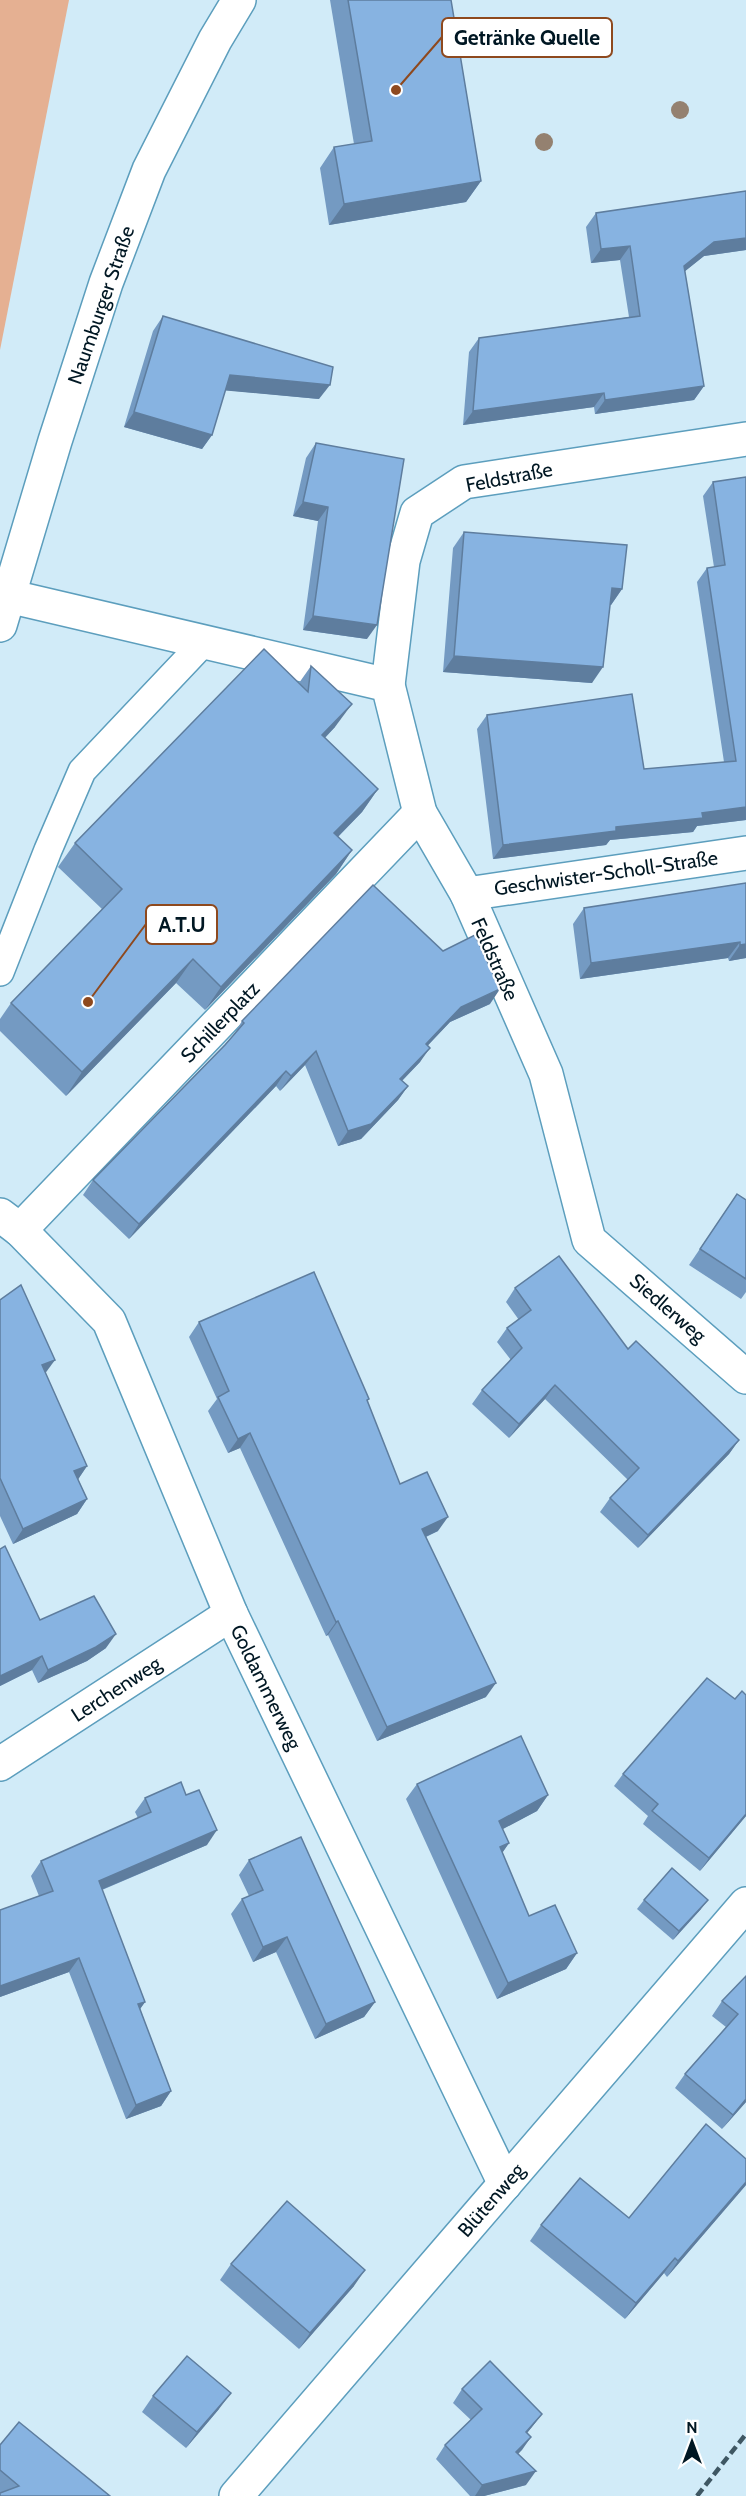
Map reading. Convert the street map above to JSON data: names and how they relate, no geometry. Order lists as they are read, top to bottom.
{
  "streets": {
    "street": [
      "Naumburger Straße",
      "Feldstraße",
      "Geschwister-Scholl-Straße",
      "Schillerplatz",
      "Siedlerweg",
      "Goldammerweg",
      "Lerchenweg",
      "Blütenweg"
    ]
  },
  "crossings": [
    ["Feldstraße", "Geschwister-Scholl-Straße"],
    ["Feldstraße", "Schillerplatz"],
    ["Feldstraße", "Siedlerweg"],
    ["Schillerplatz", "Goldammerweg"],
    ["Goldammerweg", "Lerchenweg"],
    ["Goldammerweg", "Blütenweg"]
  ],
  "places": ["Getränke Quelle", "A.T.U"],
  "north": "top"
}
